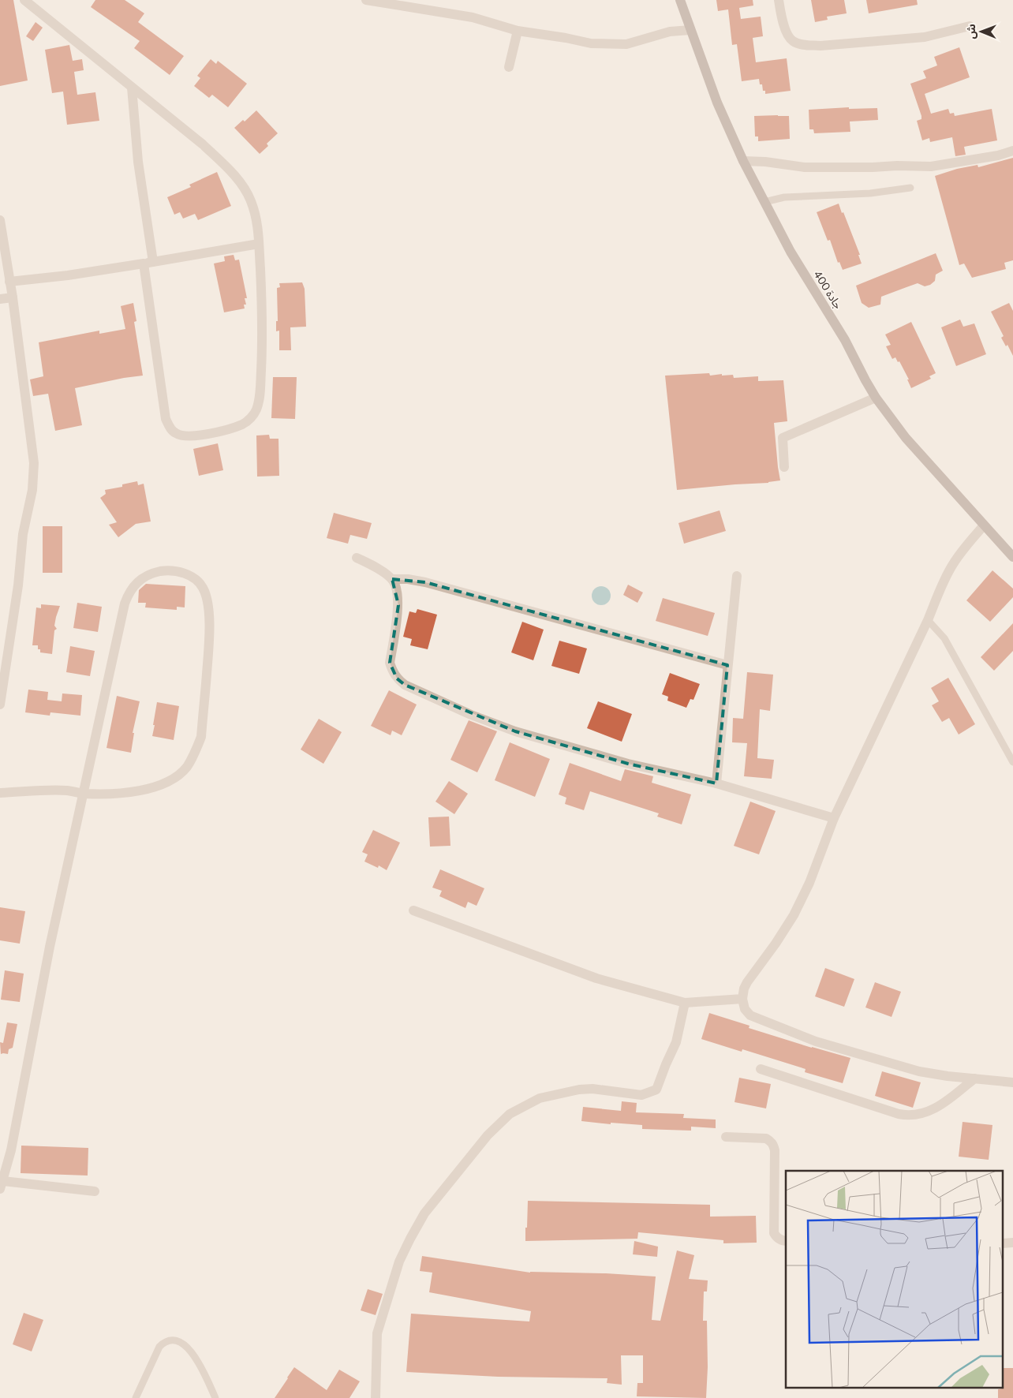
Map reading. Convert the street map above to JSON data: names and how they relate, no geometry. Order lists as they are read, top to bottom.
{
  "streets": {
    "main road": ["جادة 400"]
  },
  "north": "left"
}
